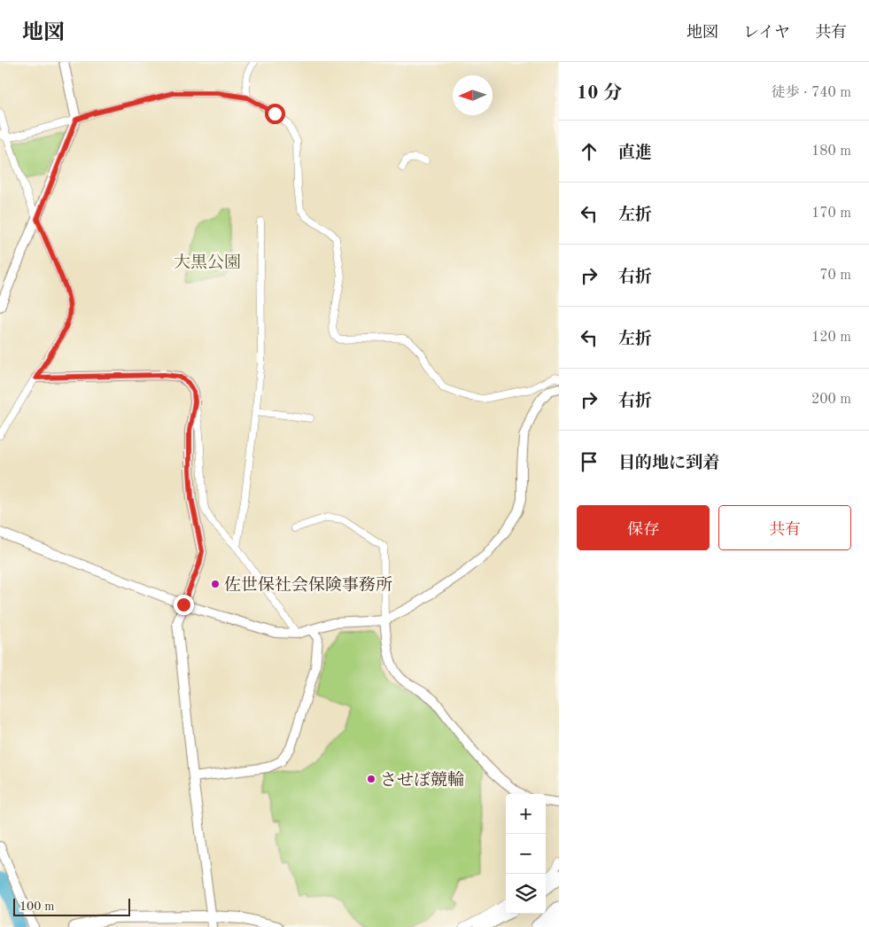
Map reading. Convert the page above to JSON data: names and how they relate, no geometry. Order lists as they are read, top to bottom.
{
  "parks": ["大黒公園"],
  "places": ["佐世保社会保険事務所", "させぼ競輪"],
  "scale_bar": "100 m",
  "north": "left",
  "page": {
    "header": "地図",
    "nav": ["地図", "レイヤ", "共有"],
    "heading": ["10 分", "徒歩 · 740 m"],
    "list": [
      ["直進", "180 m"],
      ["左折", "170 m"],
      ["右折", "70 m"],
      ["左折", "120 m"],
      ["右折", "200 m"],
      "目的地に到着"
    ],
    "buttons": ["保存", "共有"],
    "map_buttons": ["+", "−"],
    "scale": "100 m"
  }
}
